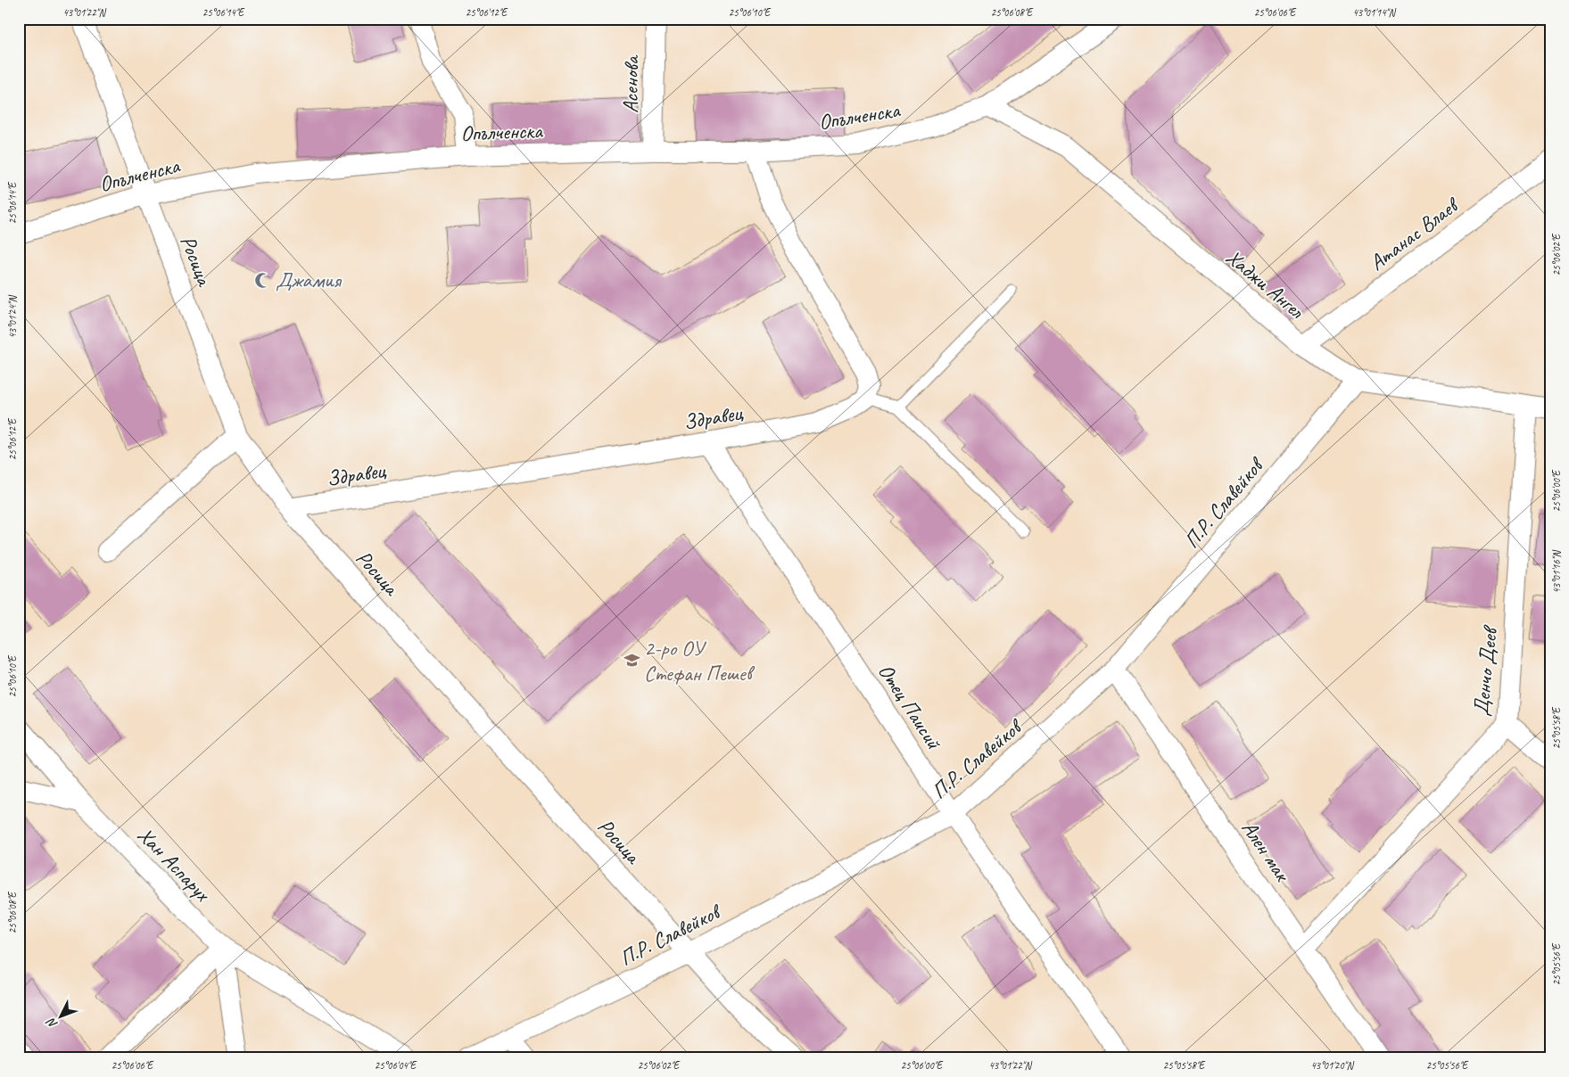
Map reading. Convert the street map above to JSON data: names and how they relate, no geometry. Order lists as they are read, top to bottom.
{
  "streets": {
    "street": [
      "Асенова",
      "Опълченска",
      "Атанас Влаев",
      "Росица",
      "Хаджи Ангел",
      "Здравец",
      "П.Р. Славейков",
      "Денчо Деев",
      "Отец Паисий",
      "Ален мак",
      "Хан Аспарух"
    ]
  },
  "crossings": [
    ["Асенова", "Опълченска"],
    ["Опълченска", "Росица"],
    ["Опълченска", "Хаджи Ангел"],
    ["Атанас Влаев", "Хаджи Ангел"],
    ["Росица", "Здравец"],
    ["Росица", "П.Р. Славейков"],
    ["Хаджи Ангел", "П.Р. Славейков"],
    ["Хаджи Ангел", "Денчо Деев"],
    ["Здравец", "Отец Паисий"],
    ["П.Р. Славейков", "Отец Паисий"],
    ["П.Р. Славейков", "Ален мак"],
    ["Денчо Деев", "Ален мак"]
  ],
  "places": {
    "mosque": ["Джамия"],
    "school or university": ["2-ро ОУ Стефан Пешев"]
  },
  "north": "bottom left",
  "coordinates": [
    "43°01'22\"N",
    "25°06'14\"E",
    "25°06'12\"E",
    "25°06'10\"E",
    "25°06'08\"E",
    "25°06'06\"E",
    "43°01'14\"N",
    "25°06'02\"E",
    "43°01'24\"N",
    "25°06'00\"E",
    "43°01'16\"N",
    "25°05'58\"E",
    "25°05'56\"E",
    "25°06'04\"E",
    "43°01'20\"N"
  ]
}
